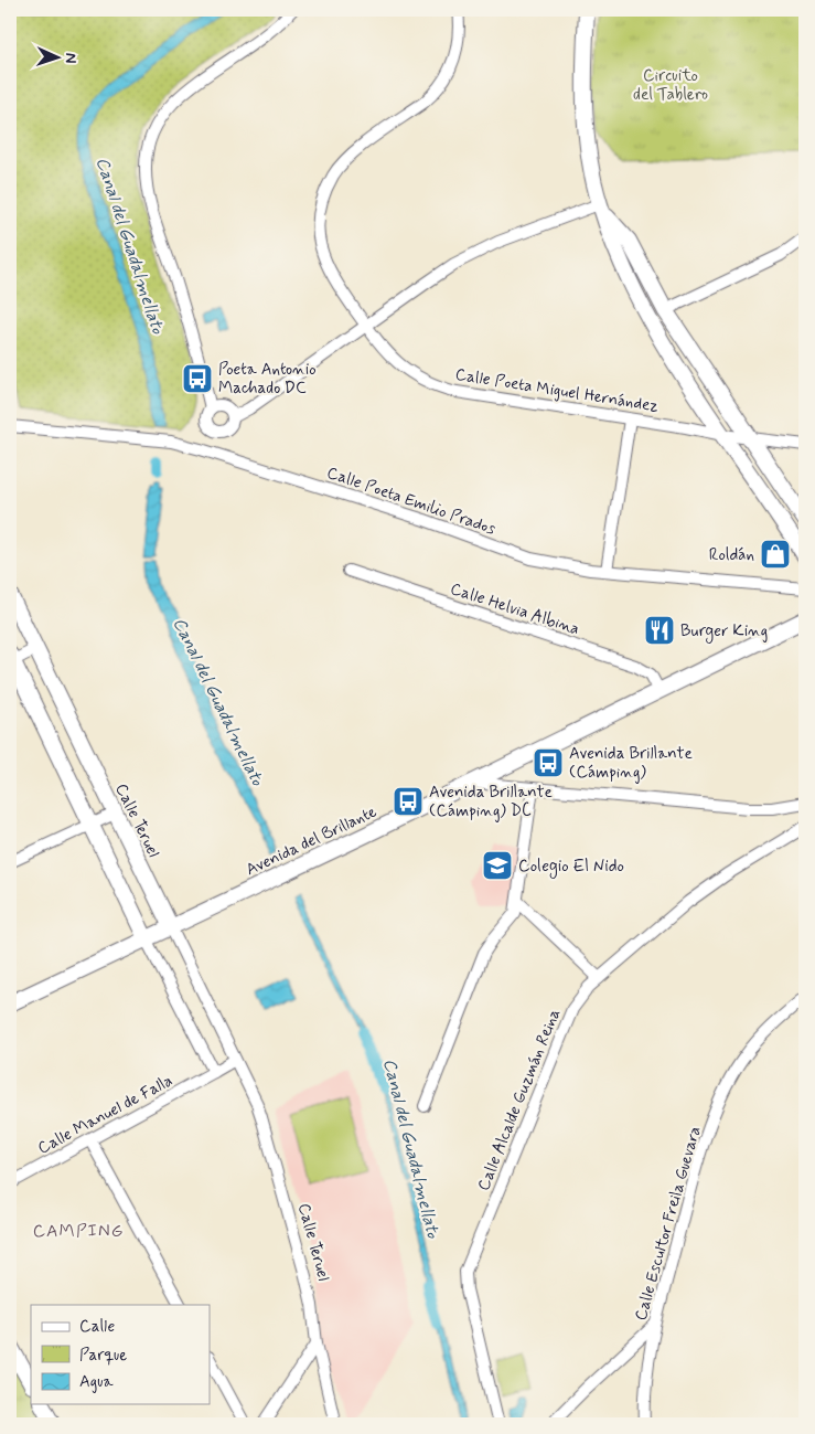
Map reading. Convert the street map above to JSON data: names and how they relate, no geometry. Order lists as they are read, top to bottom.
{
  "streets": {
    "main road": ["Calle Teruel", "Avenida del Brillante"],
    "street": [
      "Calle Poeta Miguel Hernández",
      "Calle Poeta Emilio Prados",
      "Calle Helvia Albina",
      "Calle Alcalde Guzmán Reina",
      "Calle Manuel de Falla",
      "Calle Escultor Freila Guevara"
    ]
  },
  "crossings": [
    ["Calle Helvia Albina", "Avenida del Brillante"],
    ["Calle Teruel", "Avenida del Brillante"]
  ],
  "districts": ["CAMPING"],
  "water": ["Canal del Guadalmellato"],
  "parks": ["Circuito del Tablero"],
  "places": {
    "bus stop": ["Poeta Antonio Machado DC", "Avenida Brillante (Cámping)", "Avenida Brillante (Cámping) DC"],
    "shop": ["Roldán"],
    "restaurant": ["Burger King"],
    "school or university": ["Colegio El Nido"]
  },
  "legend": ["Calle", "Parque", "Agua"],
  "north": "right"
}
